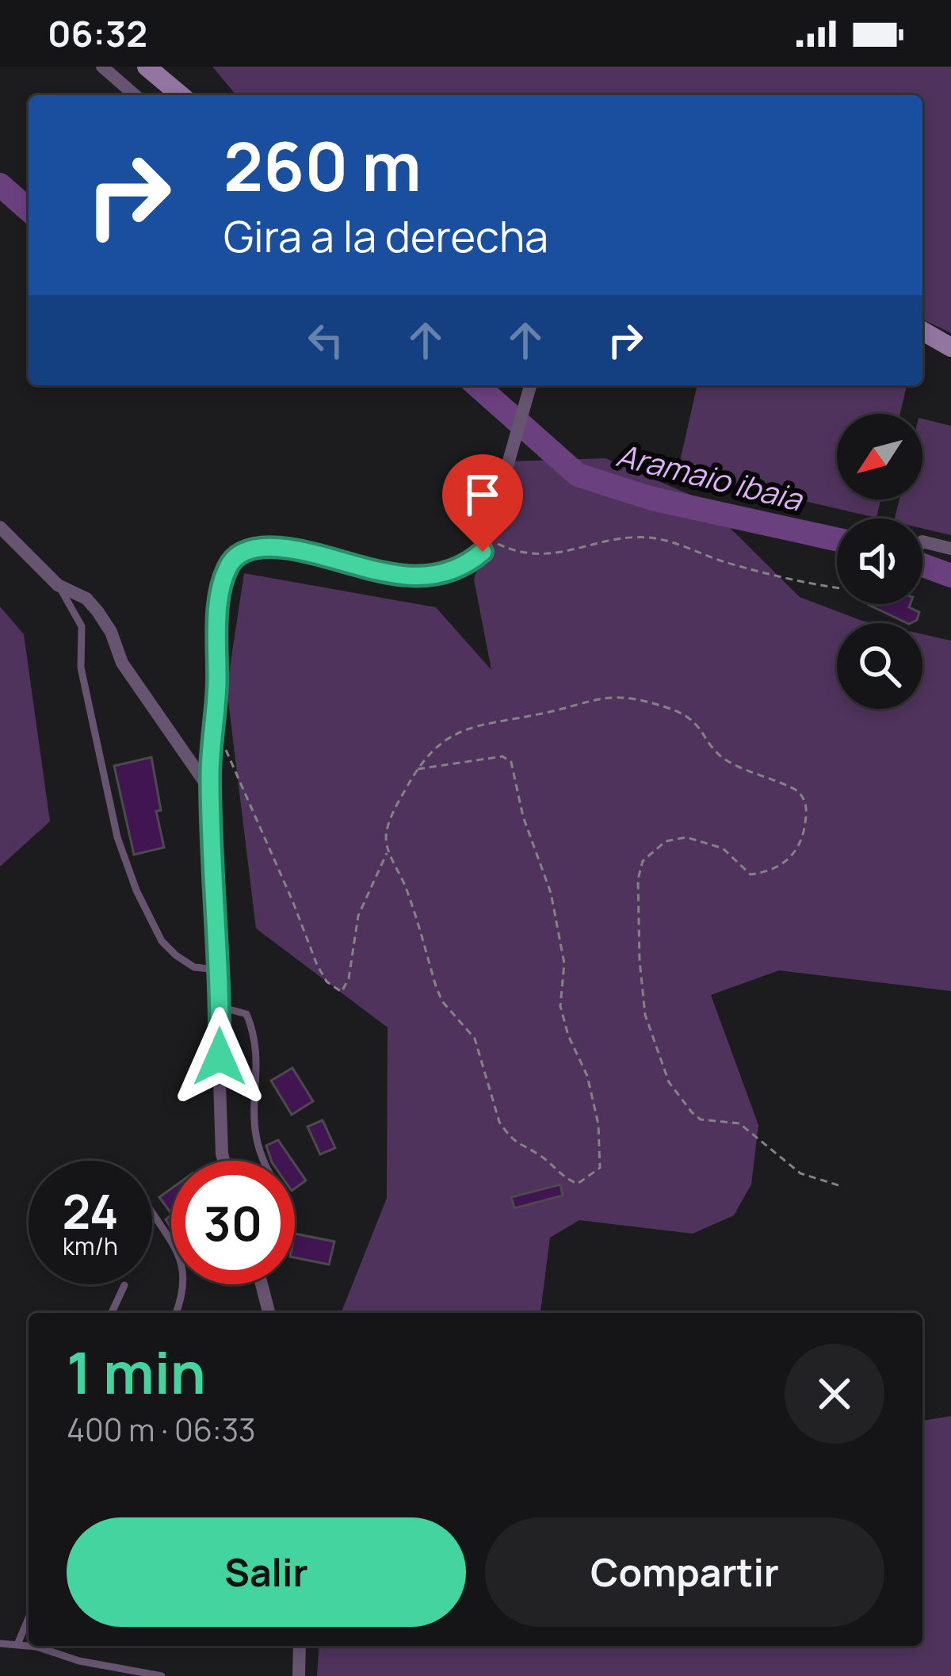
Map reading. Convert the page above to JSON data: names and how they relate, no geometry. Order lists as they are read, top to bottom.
{
  "water": ["Aramaio ibaia"],
  "north": "bottom left",
  "page": {
    "status": "06:32",
    "turn": ["260 m", "Gira a la derecha"],
    "speed": "24 km/h",
    "limit": "30",
    "heading": ["1 min", "400 m · 06:33"],
    "buttons": ["Salir", "Compartir"]
  }
}
